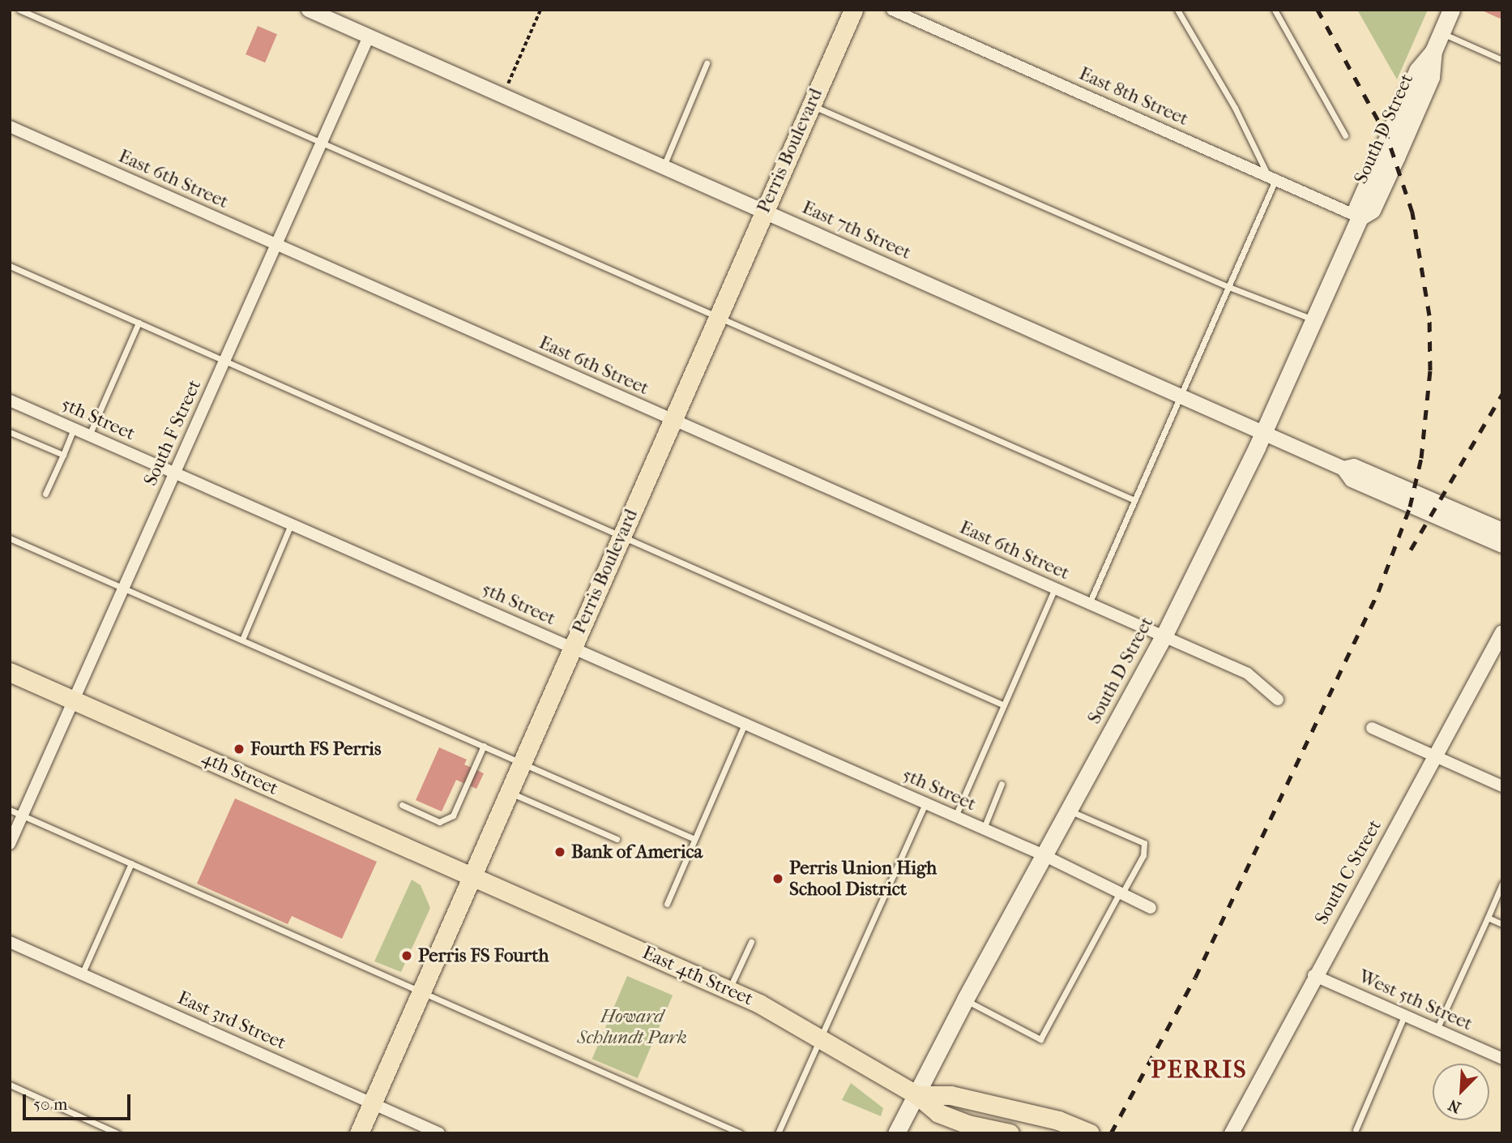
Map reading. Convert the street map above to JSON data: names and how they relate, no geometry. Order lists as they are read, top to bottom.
{
  "streets": {
    "main road": [
      "South D Street",
      "Perris Boulevard",
      "4th Street",
      "East 4th Street"
    ],
    "street": [
      "East 8th Street",
      "East 6th Street",
      "East 7th Street",
      "5th Street",
      "South F Street",
      "South C Street",
      "West 5th Street",
      "East 3rd Street"
    ]
  },
  "crossings": [
    ["East 8th Street", "South D Street"],
    ["South D Street", "East 6th Street"],
    ["South D Street", "East 7th Street"],
    ["South D Street", "5th Street"],
    ["South D Street", "East 4th Street"],
    ["Perris Boulevard", "East 6th Street"],
    ["Perris Boulevard", "East 7th Street"],
    ["Perris Boulevard", "5th Street"],
    ["Perris Boulevard", "4th Street"],
    ["Perris Boulevard", "East 4th Street"],
    ["Perris Boulevard", "East 3rd Street"],
    ["East 6th Street", "South F Street"],
    ["East 7th Street", "South F Street"],
    ["5th Street", "South F Street"],
    ["South F Street", "4th Street"],
    ["4th Street", "East 4th Street"],
    ["South C Street", "West 5th Street"]
  ],
  "districts": ["PERRIS"],
  "parks": ["Howard Schlundt Park"],
  "places": [
    "Fourth FS Perris",
    "Bank of America",
    "Perris Union High School District",
    "Perris FS Fourth"
  ],
  "scale_bar": "50 m",
  "north": "bottom left"
}
